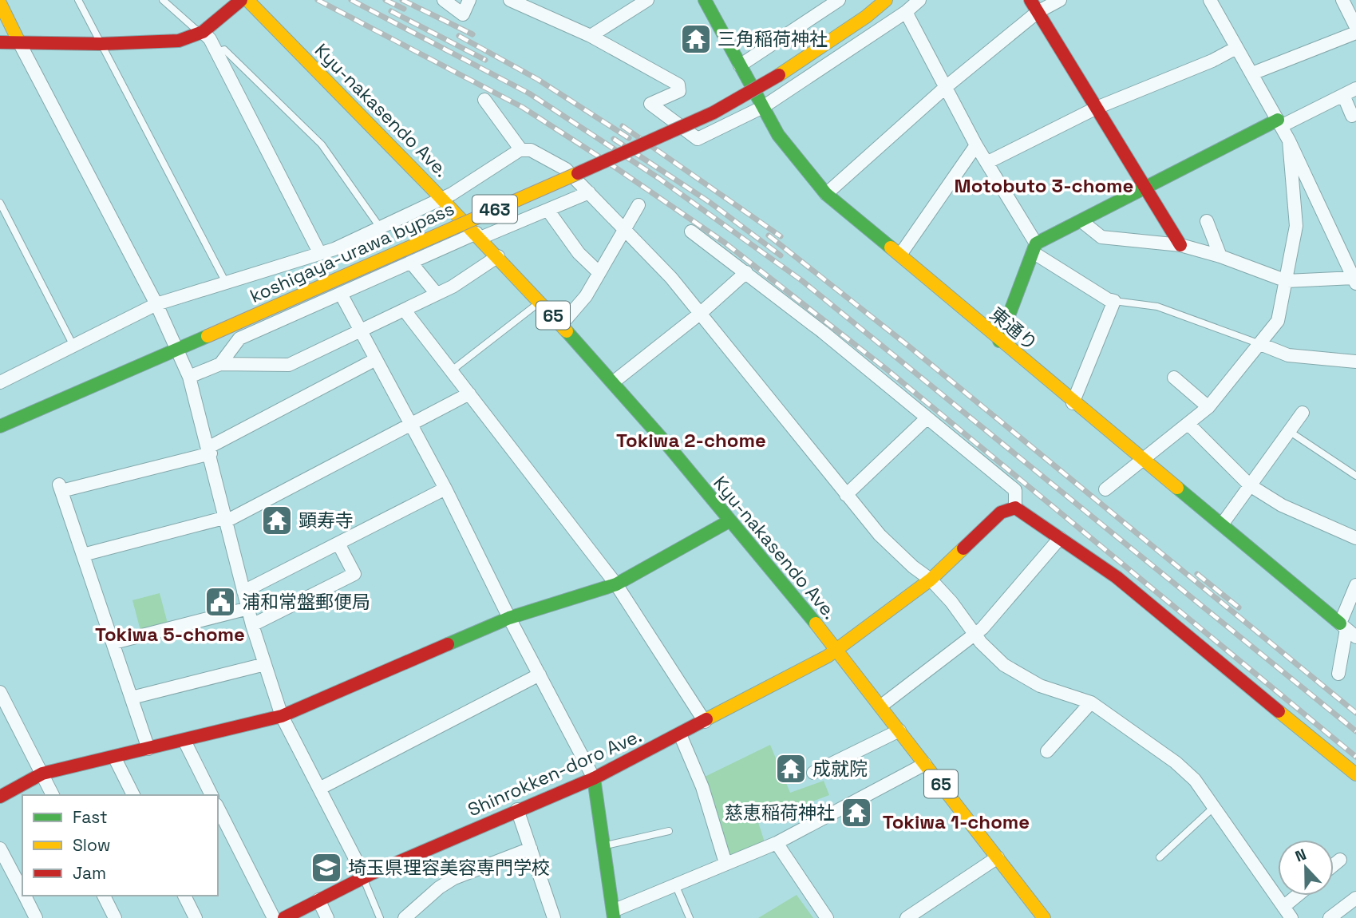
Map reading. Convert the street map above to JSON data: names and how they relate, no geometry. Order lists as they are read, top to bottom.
{
  "streets": {
    "main road": [
      "Kyu-nakasendo Ave.",
      "463",
      "koshigaya-urawa bypass",
      "65",
      "東通り",
      "Shinrokken-doro Ave."
    ]
  },
  "crossings": [
    ["Kyu-nakasendo Ave.", "Shinrokken-doro Ave."]
  ],
  "districts": [
    "Motobuto 3-chome",
    "Tokiwa 2-chome",
    "Tokiwa 5-chome",
    "Tokiwa 1-chome"
  ],
  "places": {
    "temple": [
      "三角稲荷神社",
      "顕寿寺",
      "成就院",
      "慈恵稲荷神社"
    ],
    "public building": ["浦和常盤郵便局"],
    "school or university": ["埼玉県理容美容専門学校"]
  },
  "legend": ["Fast", "Slow", "Jam"],
  "north": "top"
}
